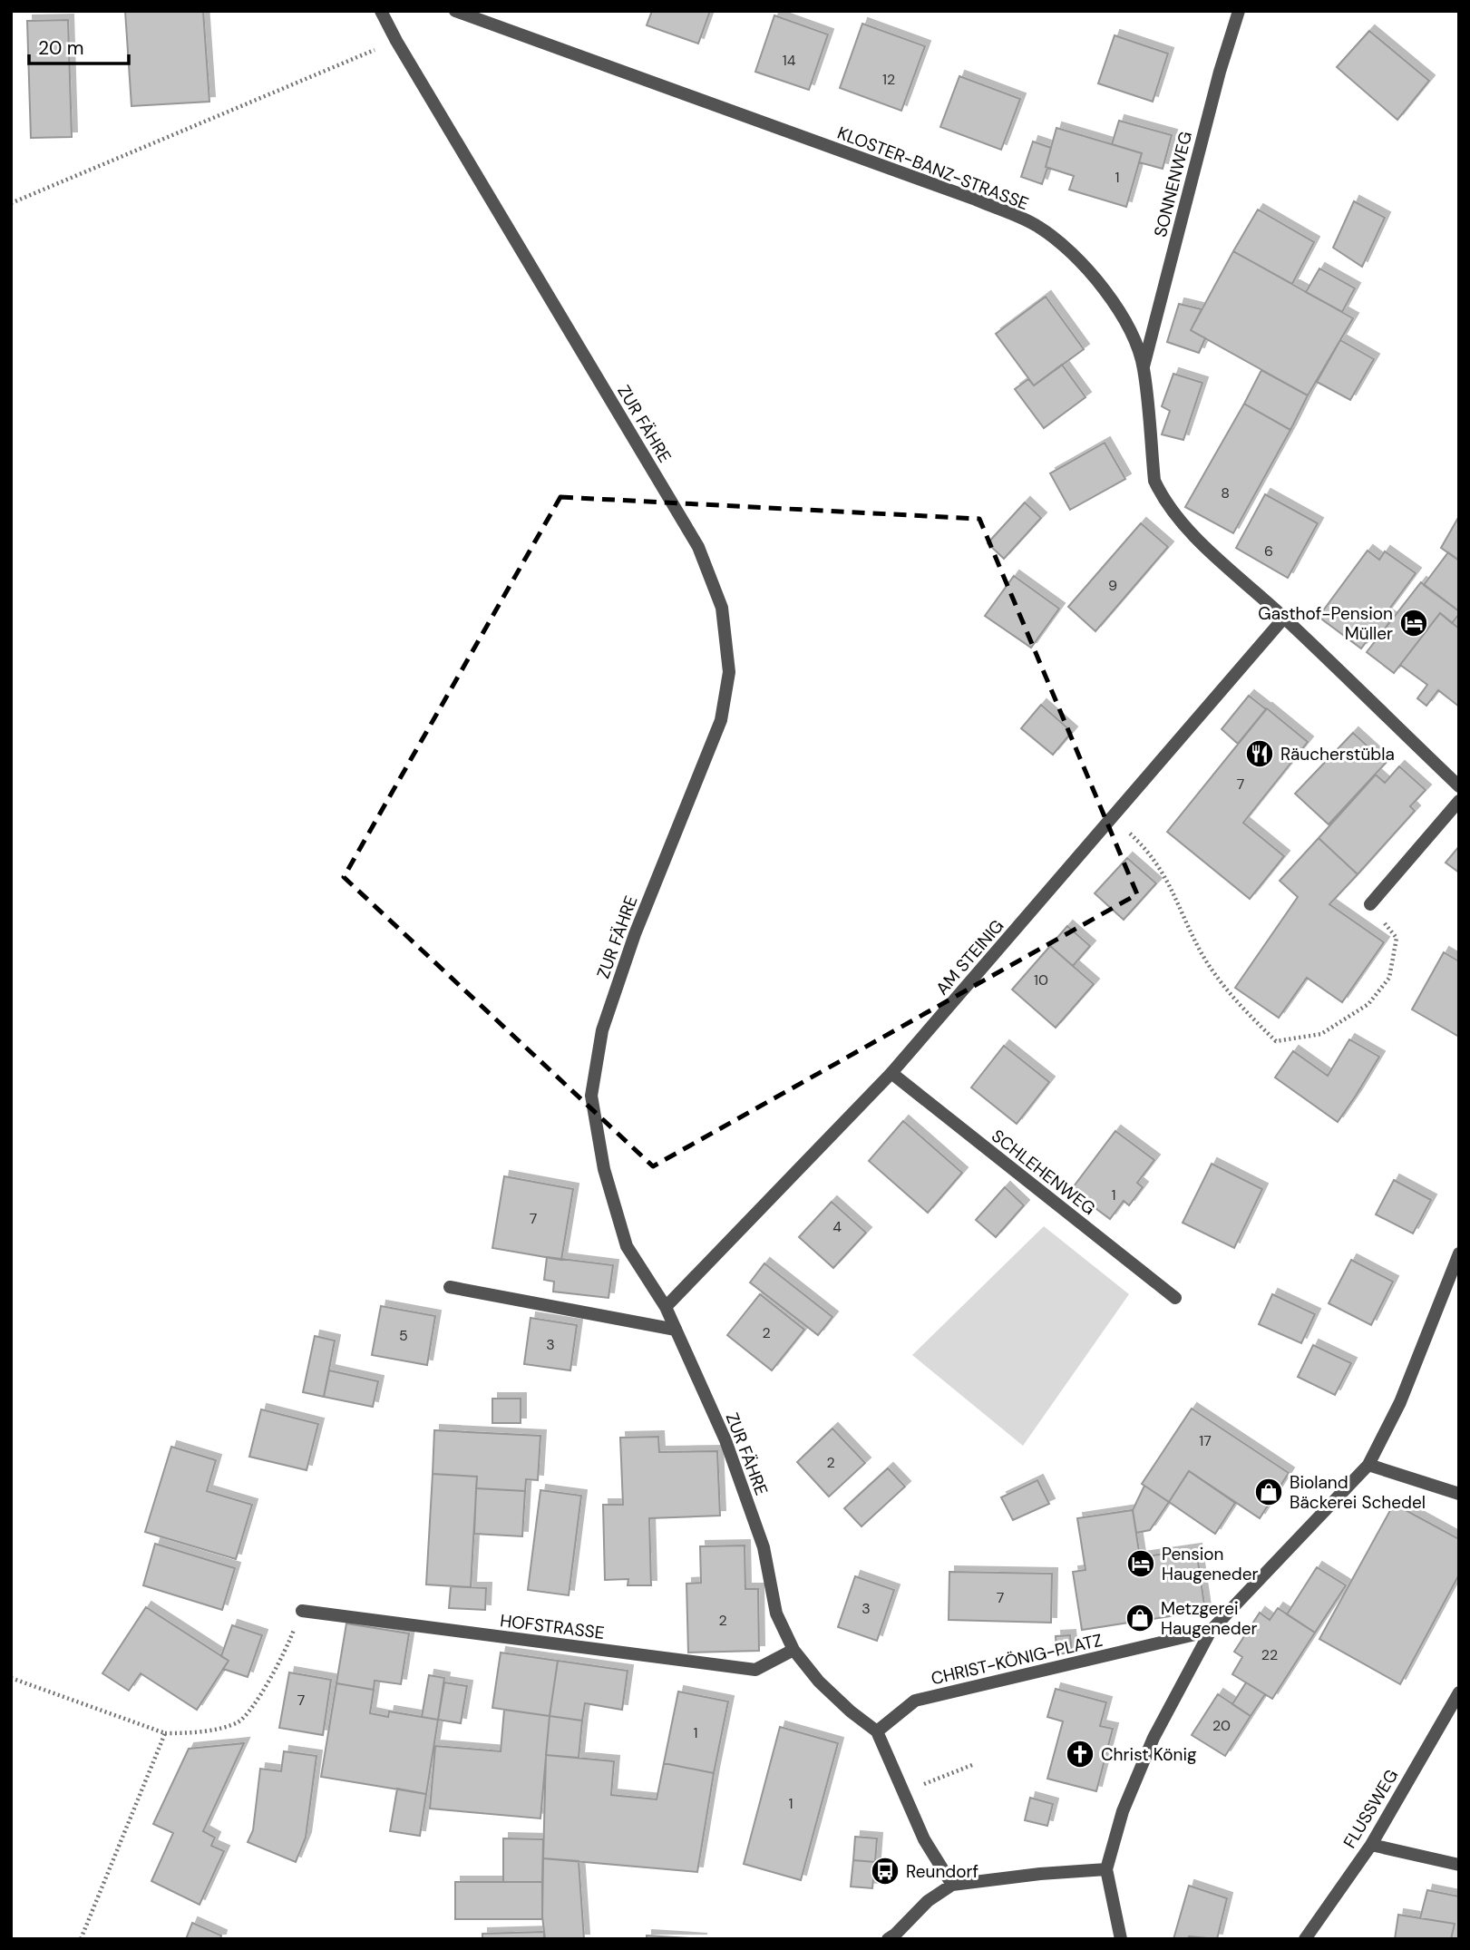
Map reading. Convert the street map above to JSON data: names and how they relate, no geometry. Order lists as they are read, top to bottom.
{
  "streets": {
    "street": [
      "KLOSTER-BANZ-STRASSE",
      "SONNENWEG",
      "ZUR FÄHRE",
      "AM STEINIG",
      "SCHLEHENWEG",
      "HOFSTRASSE",
      "CHRIST-KÖNIG-PLATZ",
      "FLUSSWEG"
    ]
  },
  "crossings": [
    ["KLOSTER-BANZ-STRASSE", "SONNENWEG"],
    ["KLOSTER-BANZ-STRASSE", "AM STEINIG"],
    ["ZUR FÄHRE", "AM STEINIG"],
    ["ZUR FÄHRE", "HOFSTRASSE"],
    ["ZUR FÄHRE", "CHRIST-KÖNIG-PLATZ"],
    ["AM STEINIG", "SCHLEHENWEG"]
  ],
  "places": {
    "hotel": ["Gasthof-Pension Müller", "Pension Haugeneder"],
    "restaurant": ["Räucherstübla"],
    "shop": ["Bioland Bäckerei Schedel", "Metzgerei Haugeneder"],
    "church": ["Christ König"],
    "bus stop": ["Reundorf"]
  },
  "house_numbers": [
    "14",
    "12",
    "1",
    "8",
    "6",
    "9",
    "7",
    "10",
    "1",
    "7",
    "4",
    "2",
    "5",
    "3",
    "17",
    "2",
    "7",
    "3",
    "2",
    "22",
    "7",
    "20",
    "1",
    "1"
  ],
  "scale_bar": "20 m"
}
